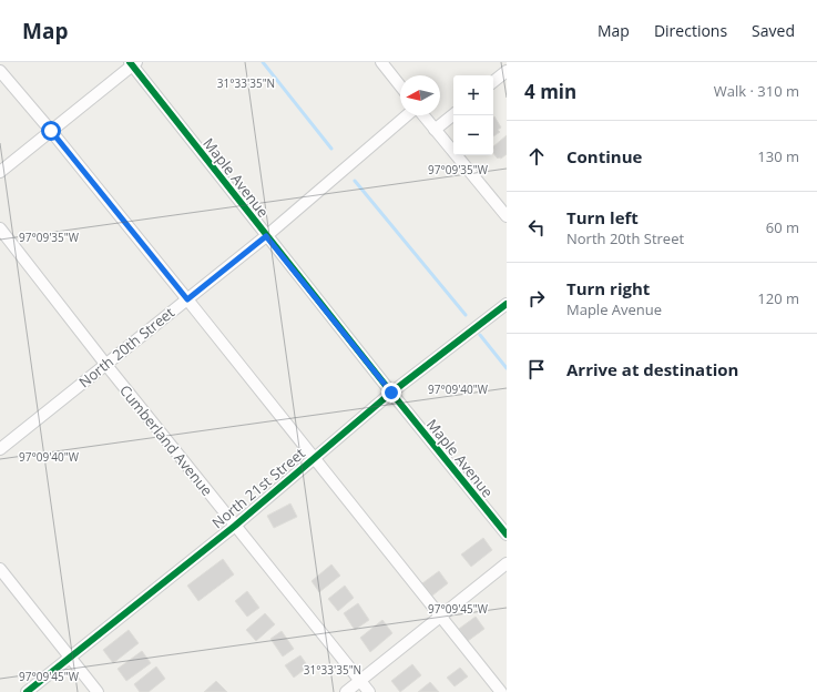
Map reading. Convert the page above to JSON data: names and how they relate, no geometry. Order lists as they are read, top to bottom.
{
  "streets": {
    "street": [
      "Maple Avenue",
      "North 20th Street",
      "Cumberland Avenue",
      "North 21st Street"
    ]
  },
  "crossings": [
    ["Maple Avenue", "North 20th Street"],
    ["Maple Avenue", "North 21st Street"],
    ["North 20th Street", "Cumberland Avenue"],
    ["Cumberland Avenue", "North 21st Street"]
  ],
  "north": "left",
  "page": {
    "header": "Map",
    "nav": ["Map", "Directions", "Saved"],
    "heading": ["4 min", "Walk · 310 m"],
    "map_buttons": ["+", "−"],
    "list": [
      ["Continue", "130 m"],
      ["Turn left", "North 20th Street", "60 m"],
      ["Turn right", "Maple Avenue", "120 m"],
      "Arrive at destination"
    ]
  },
  "coordinates": [
    "31°33'35\"N",
    "97°09'35\"W",
    "97°09'40\"W",
    "97°09'45\"W"
  ]
}
